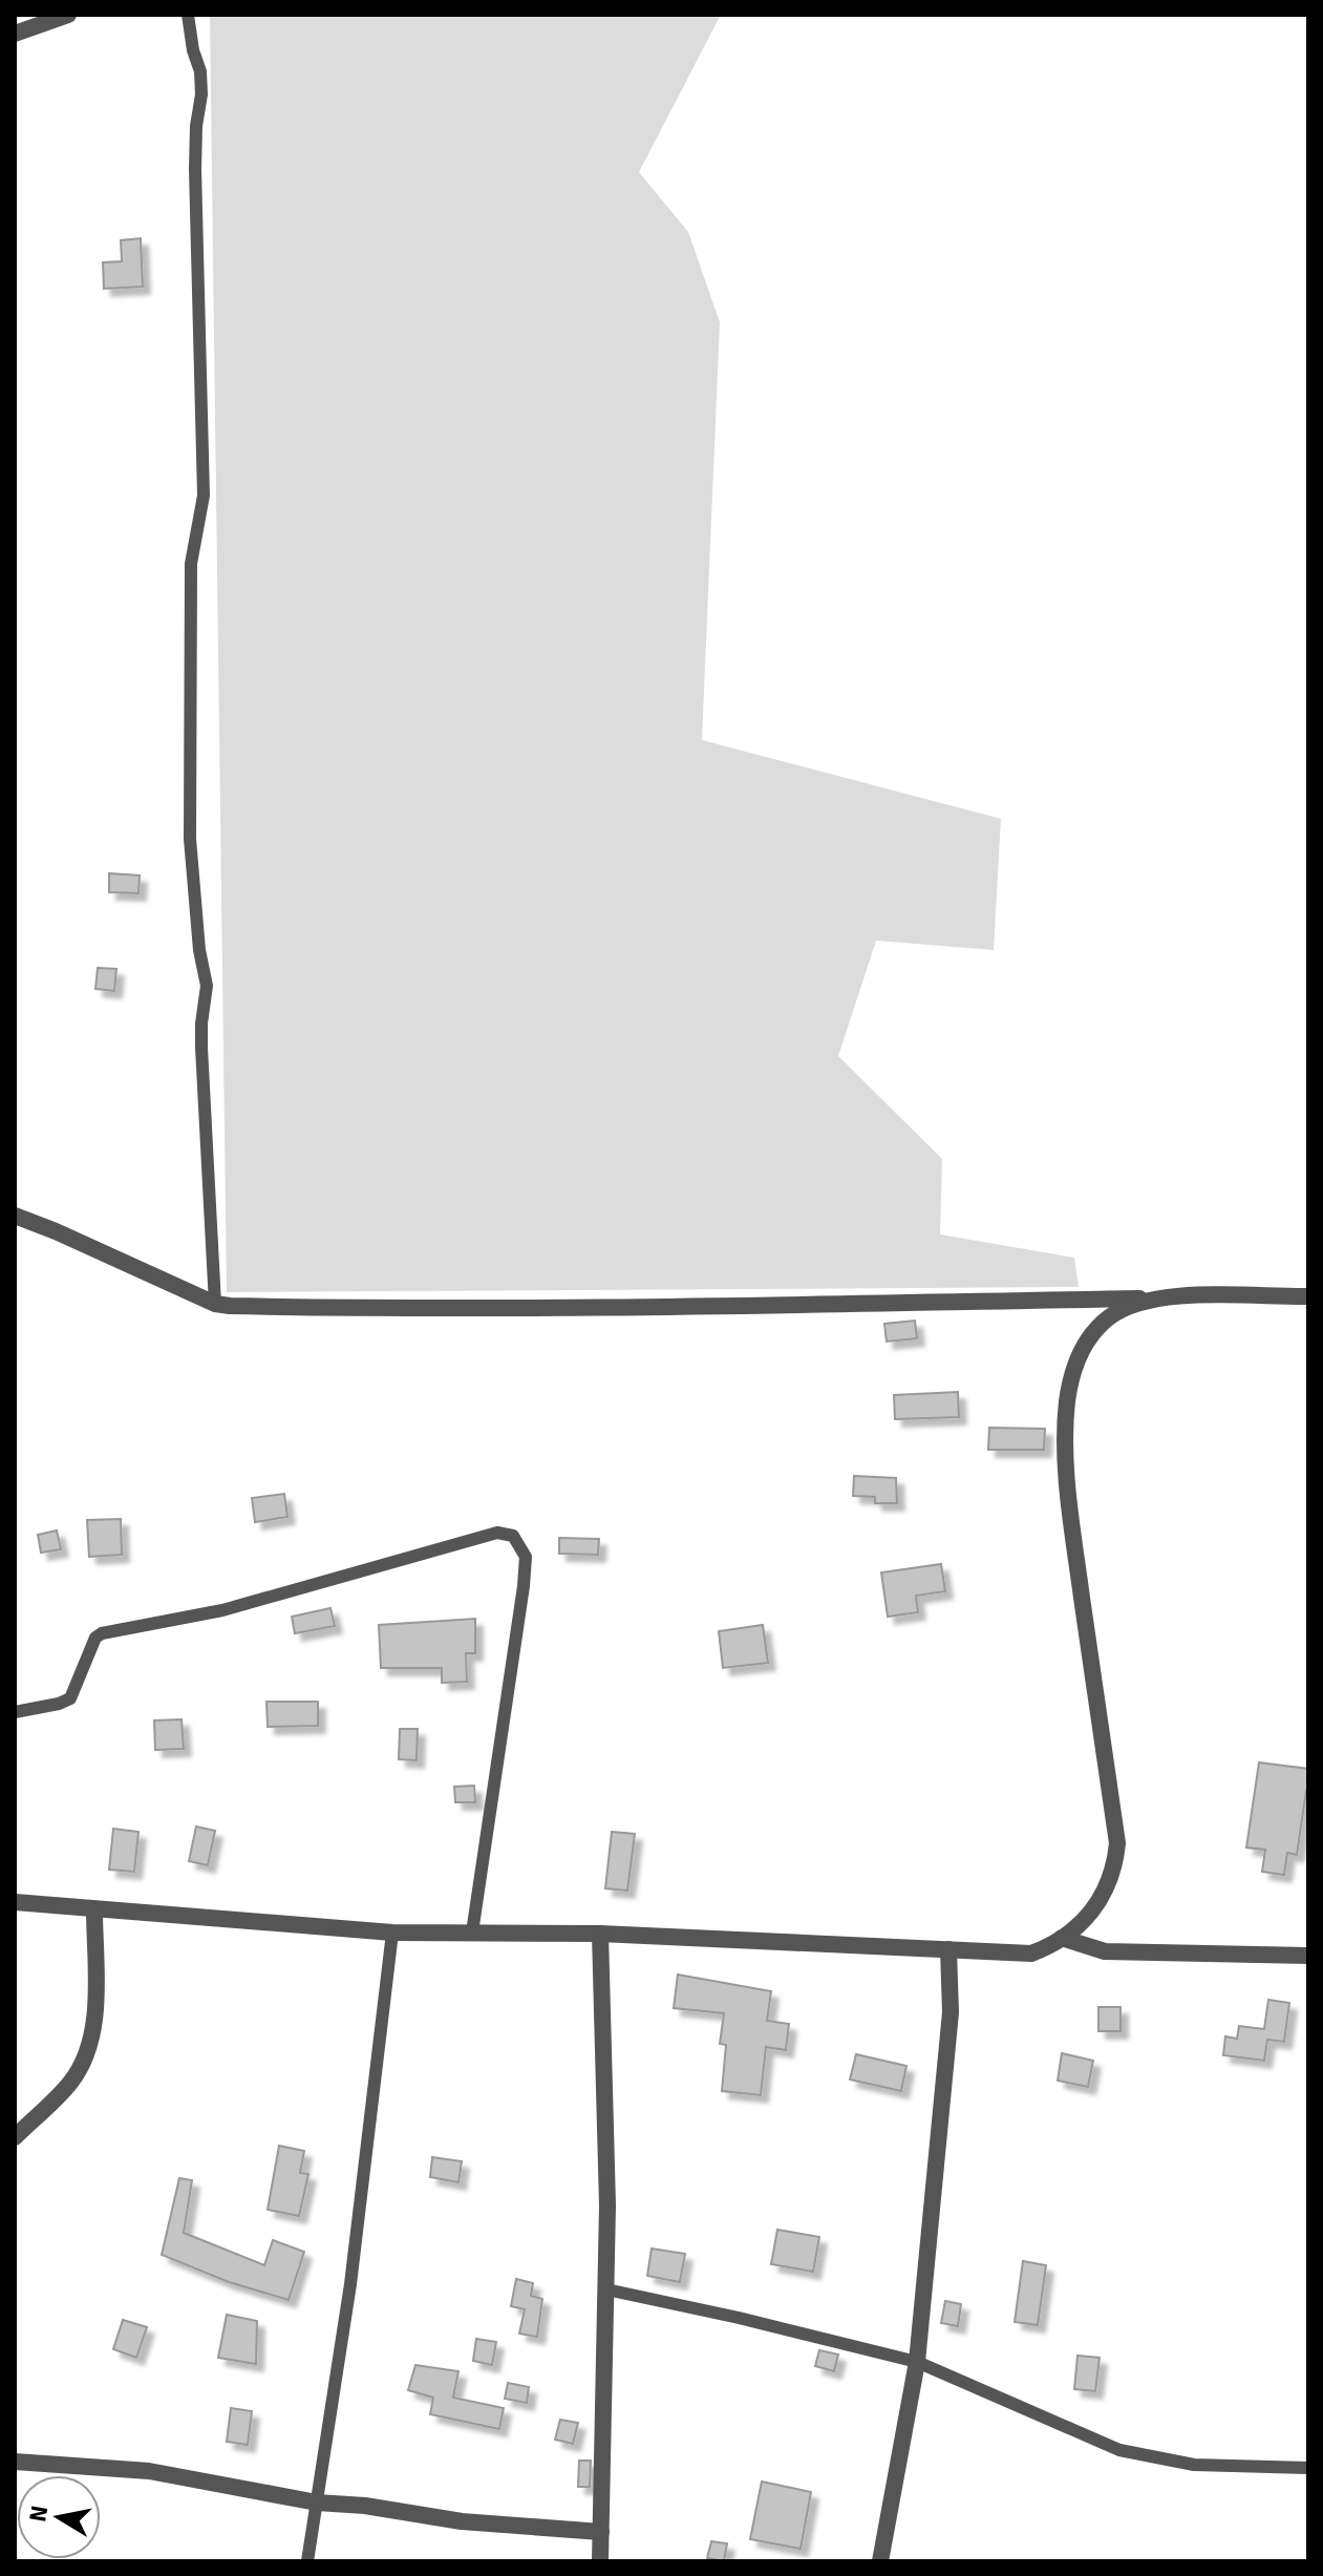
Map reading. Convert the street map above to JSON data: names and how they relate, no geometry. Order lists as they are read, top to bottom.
{
  "north": "left"
}
